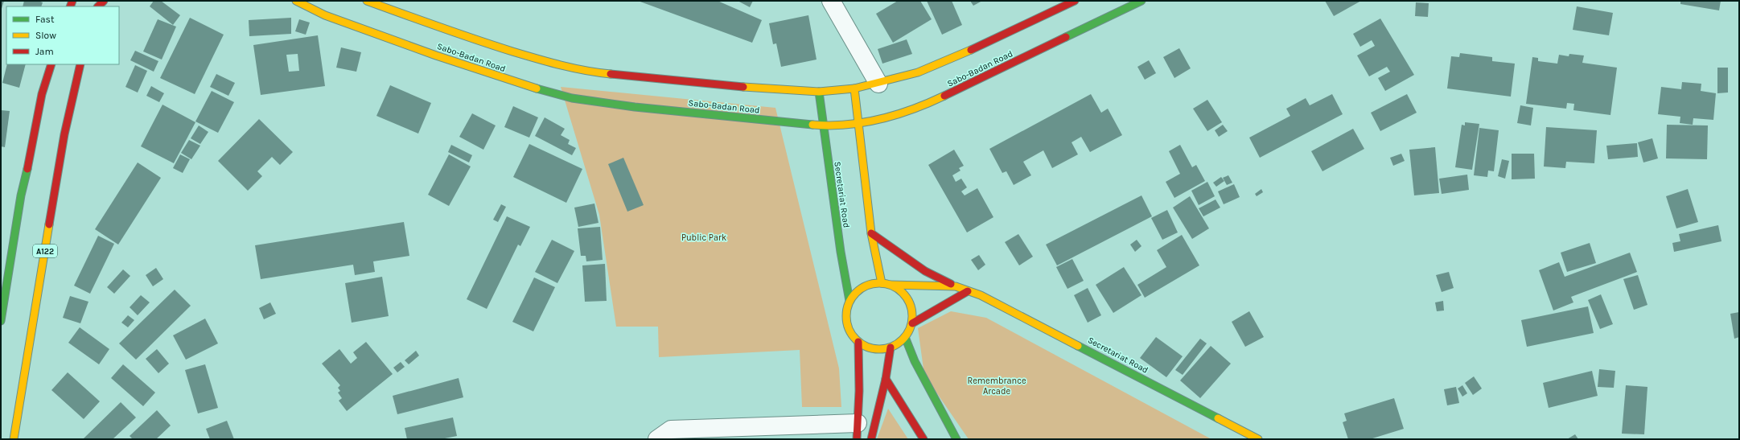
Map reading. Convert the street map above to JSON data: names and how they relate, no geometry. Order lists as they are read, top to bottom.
{
  "streets": {
    "main road": ["Sabo-Badan Road", "Secretariat Road", "A122"]
  },
  "crossings": [
    ["Sabo-Badan Road", "Secretariat Road"]
  ],
  "parks": ["Public Park", "Remembrance Arcade"],
  "legend": ["Fast", "Slow", "Jam"]
}
